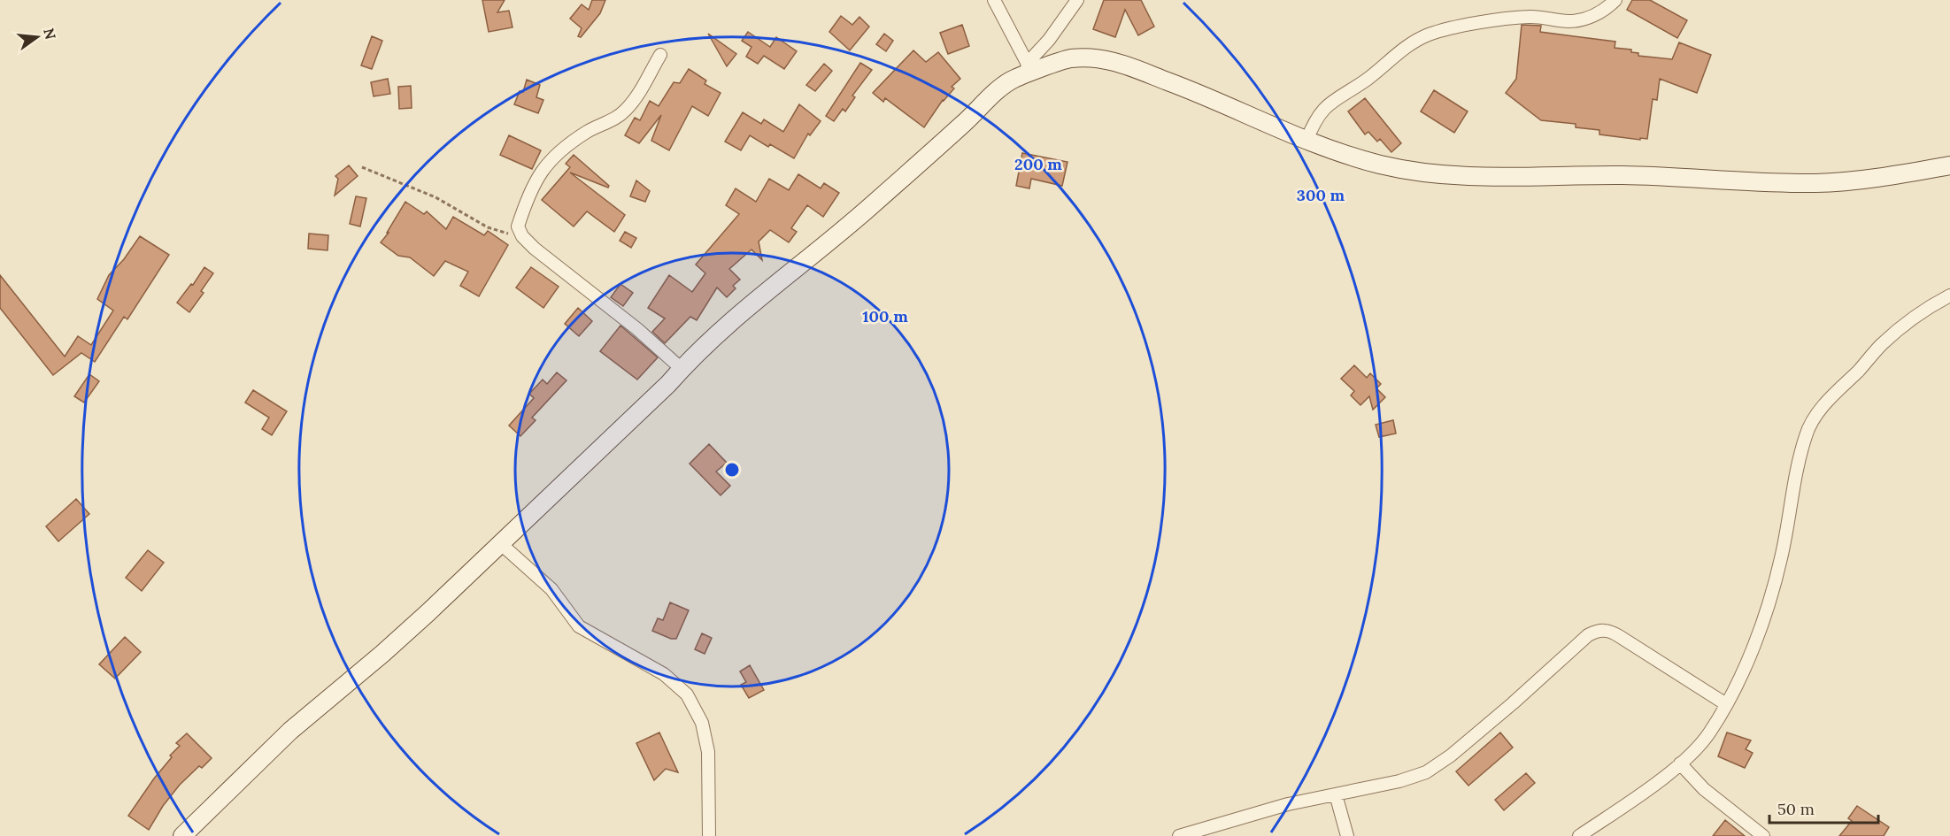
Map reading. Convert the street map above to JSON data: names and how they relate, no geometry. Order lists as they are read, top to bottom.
{
  "scale_bar": "50 m",
  "north": "right",
  "rings": ["200 m", "300 m", "100 m"]
}
